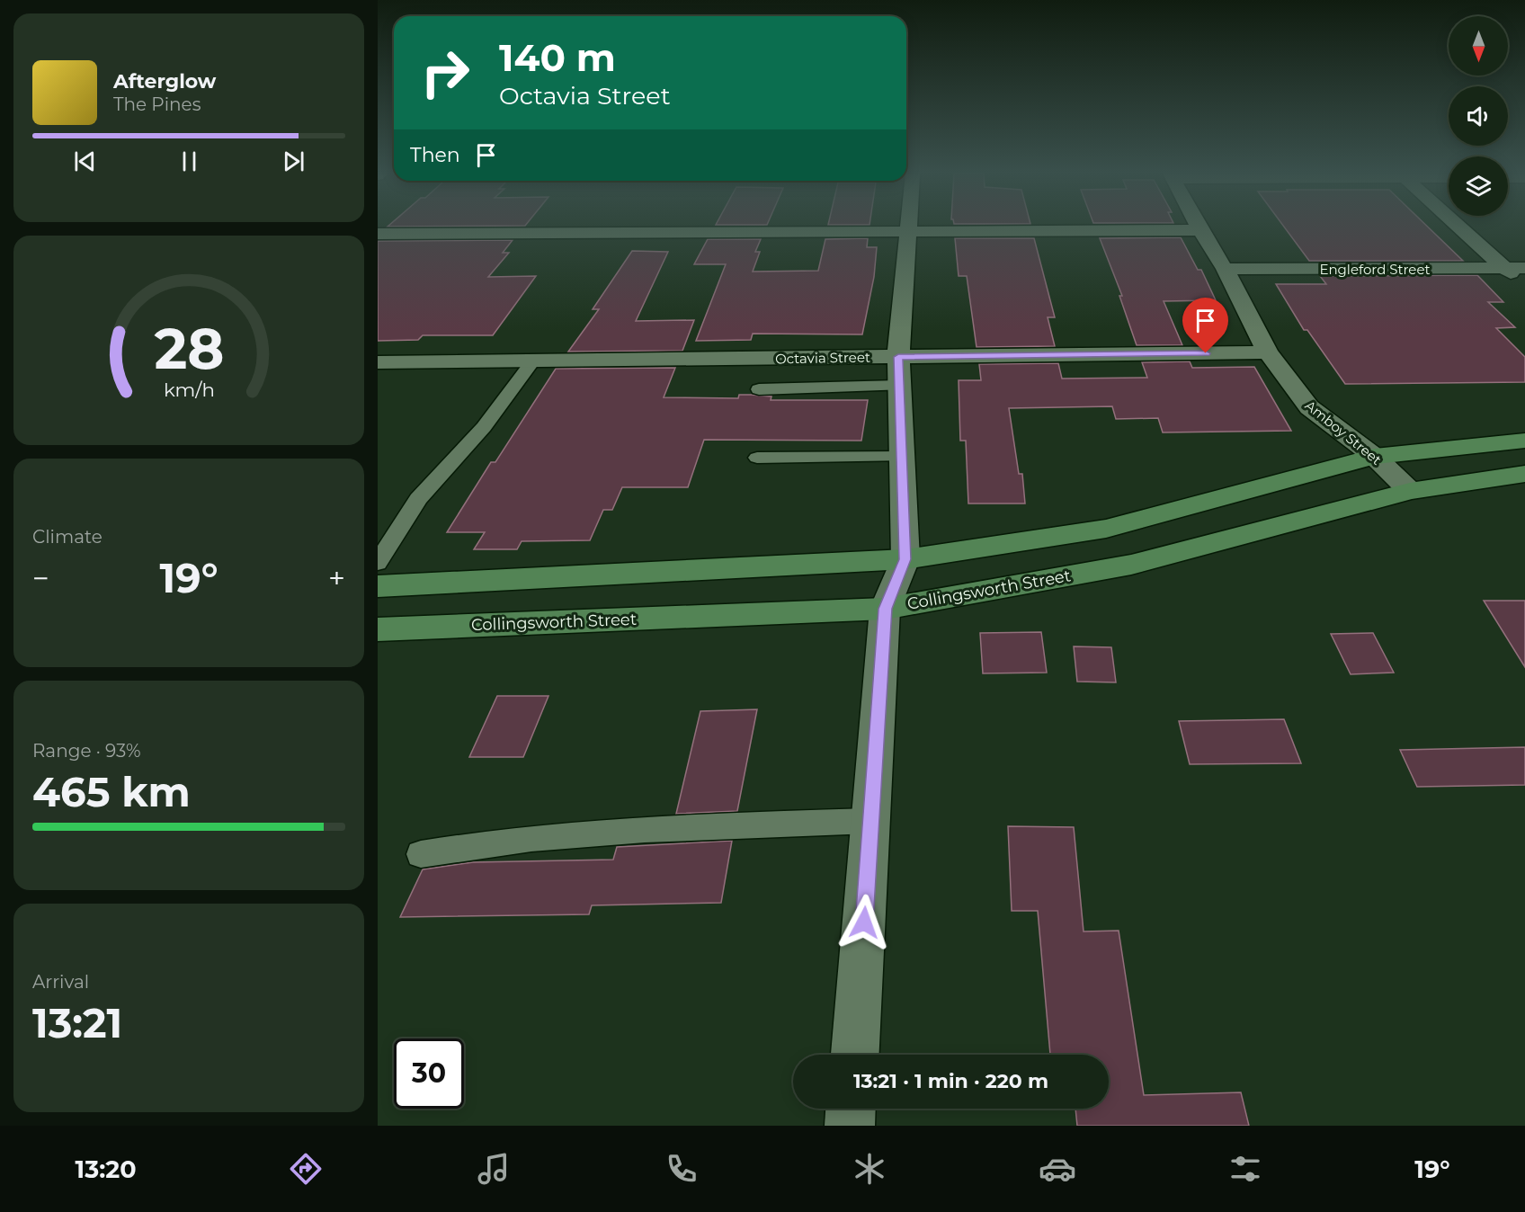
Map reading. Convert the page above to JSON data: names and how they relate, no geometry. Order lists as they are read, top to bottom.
{
  "streets": {
    "main road": ["Collingsworth Street"],
    "street": ["Engleford Street", "Octavia Street", "Amboy Street"]
  },
  "crossings": [
    ["Engleford Street", "Amboy Street"],
    ["Octavia Street", "Amboy Street"],
    ["Amboy Street", "Collingsworth Street"]
  ],
  "north": "bottom",
  "page": {
    "turn": ["140 m", "Octavia Street"],
    "song": ["Afterglow", "The Pines"],
    "then": "Then",
    "tile": [
      "Climate",
      ["Range · 93%", "465 km"],
      ["Arrival", "13:21"]
    ],
    "heat": ["−", "19°", "+"],
    "limit": "30",
    "trip": "13:21 · 1 min · 220 m",
    "tabs": ["13:20", "19°"],
    "gauge": ["28", "km/h"]
  }
}
